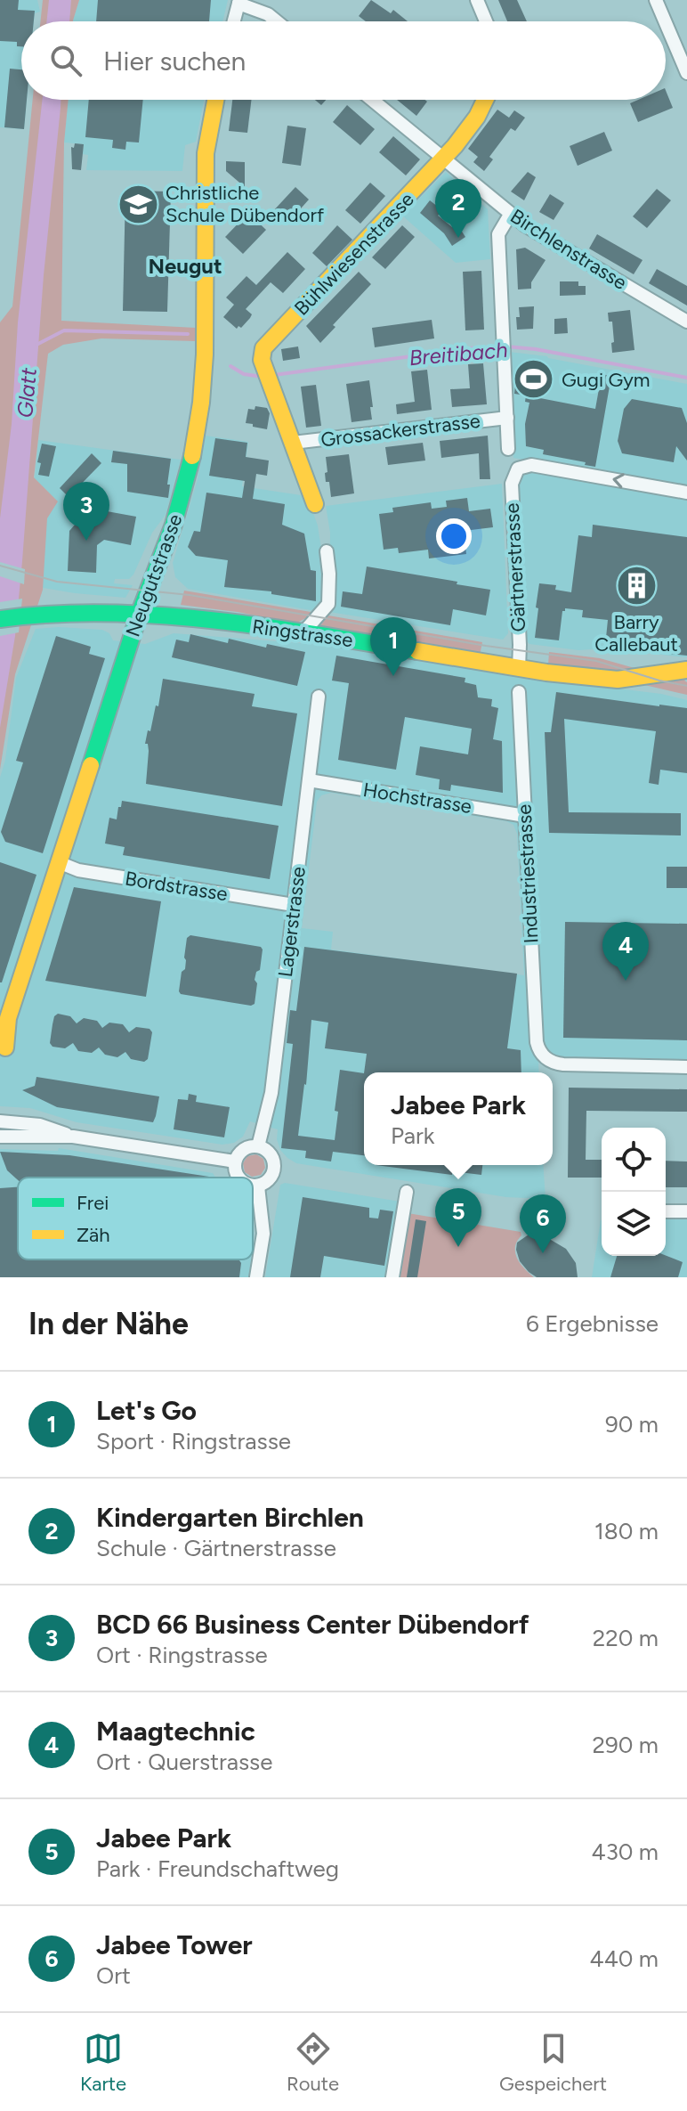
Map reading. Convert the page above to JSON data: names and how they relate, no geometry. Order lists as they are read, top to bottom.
{
  "streets": {
    "street": [
      "Birchlenstrasse",
      "Bühlwiesenstrasse",
      "Grossackerstrasse",
      "Gärtnerstrasse",
      "Neugutstrasse",
      "Ringstrasse",
      "Hochstrasse",
      "Industriestrasse",
      "Bordstrasse",
      "Lagerstrasse"
    ]
  },
  "crossings": [
    ["Birchlenstrasse", "Bühlwiesenstrasse"],
    ["Bühlwiesenstrasse", "Grossackerstrasse"],
    ["Gärtnerstrasse", "Ringstrasse"],
    ["Neugutstrasse", "Ringstrasse"],
    ["Neugutstrasse", "Bordstrasse"],
    ["Hochstrasse", "Industriestrasse"],
    ["Hochstrasse", "Lagerstrasse"],
    ["Bordstrasse", "Lagerstrasse"]
  ],
  "districts": ["Neugut"],
  "water": ["Breitibach", "Glatt"],
  "places": {
    "school or university": ["Christliche Schule Dübendorf"],
    "sports": ["Gugi Gym"],
    "building": ["Barry Callebaut"]
  },
  "legend": ["Frei", "Zäh"],
  "page": {
    "search": "Hier suchen",
    "pins": [
      "2",
      "3",
      "1",
      "4",
      "5",
      "6"
    ],
    "popup": ["Jabee Park", "Park"],
    "heading": ["In der Nähe", "6 Ergebnisse"],
    "list": [
      {
        "mark": "1",
        "name": "Let's Go",
        "note": "Sport · Ringstrasse",
        "value": "90 m"
      },
      {
        "mark": "2",
        "name": "Kindergarten Birchlen",
        "note": "Schule · Gärtnerstrasse",
        "value": "180 m"
      },
      {
        "mark": "3",
        "name": "BCD 66 Business Center Dübendorf",
        "note": "Ort · Ringstrasse",
        "value": "220 m"
      },
      {
        "mark": "4",
        "name": "Maagtechnic",
        "note": "Ort · Querstrasse",
        "value": "290 m"
      },
      {
        "mark": "5",
        "name": "Jabee Park",
        "note": "Park · Freundschaftweg",
        "value": "430 m"
      },
      {
        "mark": "6",
        "name": "Jabee Tower",
        "note": "Ort",
        "value": "440 m"
      }
    ],
    "nav": ["Karte", "Route", "Gespeichert"]
  }
}
